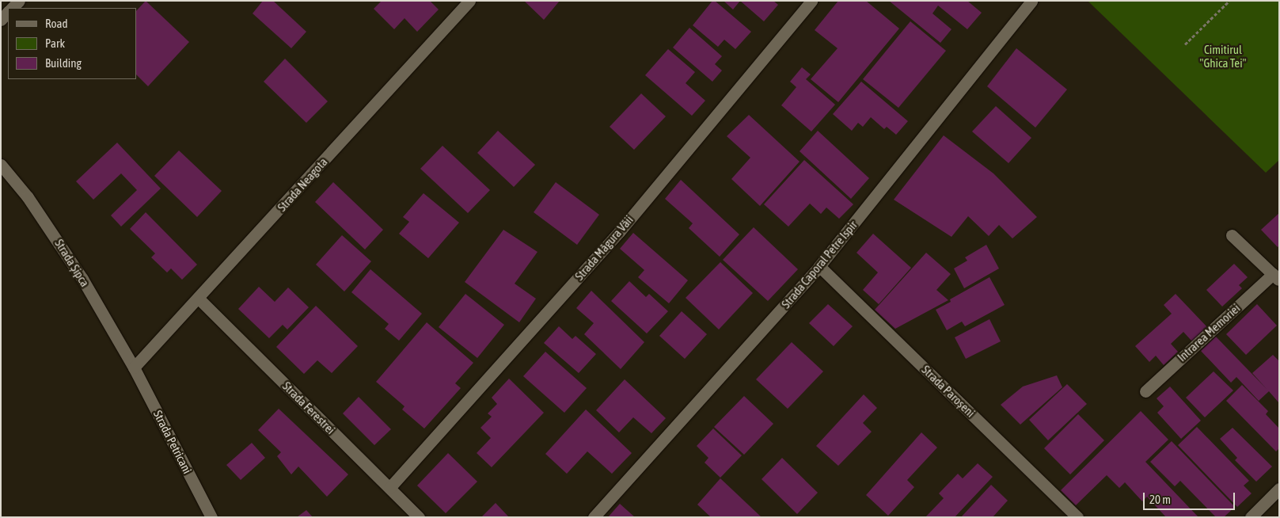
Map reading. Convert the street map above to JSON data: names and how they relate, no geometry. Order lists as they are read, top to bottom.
{
  "streets": {
    "street": [
      "Strada Neagota",
      "Strada Măgura Văii",
      "Strada Șipca",
      "Strada Caporal Petre Ispir",
      "Intrarea Memoriei",
      "Strada Paroșeni",
      "Strada Ferestrei",
      "Strada Petricani"
    ]
  },
  "crossings": [
    ["Strada Neagota", "Strada Șipca"],
    ["Strada Neagota", "Strada Ferestrei"],
    ["Strada Neagota", "Strada Petricani"],
    ["Strada Măgura Văii", "Strada Ferestrei"],
    ["Strada Șipca", "Strada Petricani"],
    ["Strada Caporal Petre Ispir", "Strada Paroșeni"]
  ],
  "parks": ["Cimitirul \"Ghica Tei\""],
  "legend": ["Road", "Park", "Building"],
  "scale_bar": "20 m"
}
